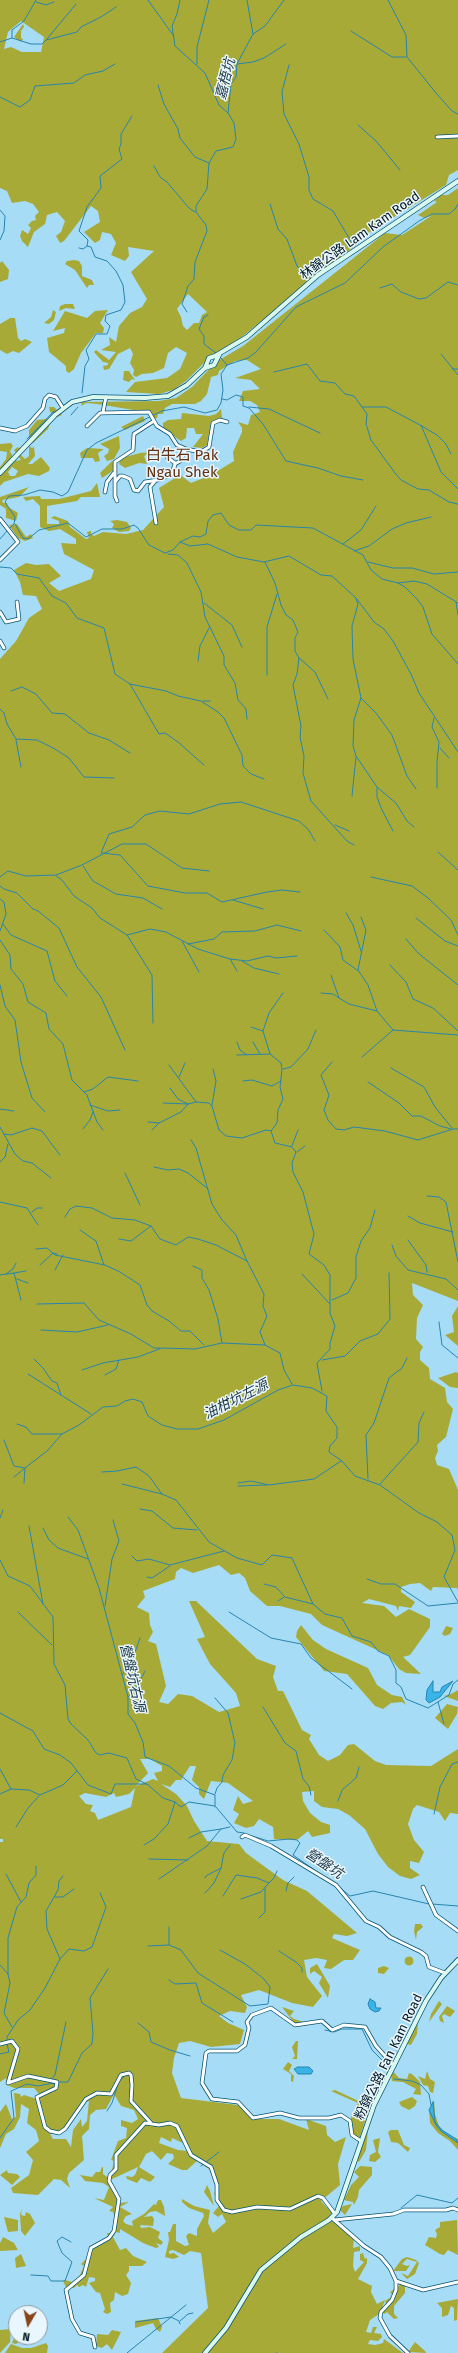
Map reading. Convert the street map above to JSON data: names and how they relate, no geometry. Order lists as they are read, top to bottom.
{
  "streets": {
    "main road": ["林錦公路 Lam Kam Road", "粉錦公路 Fan Kam Road"]
  },
  "districts": ["白牛石 Pak Ngau Shek"],
  "water": [
    "嘉梧坑",
    "油柑坑左源",
    "營盤坑右源",
    "營盤坑"
  ],
  "north": "bottom"
}
